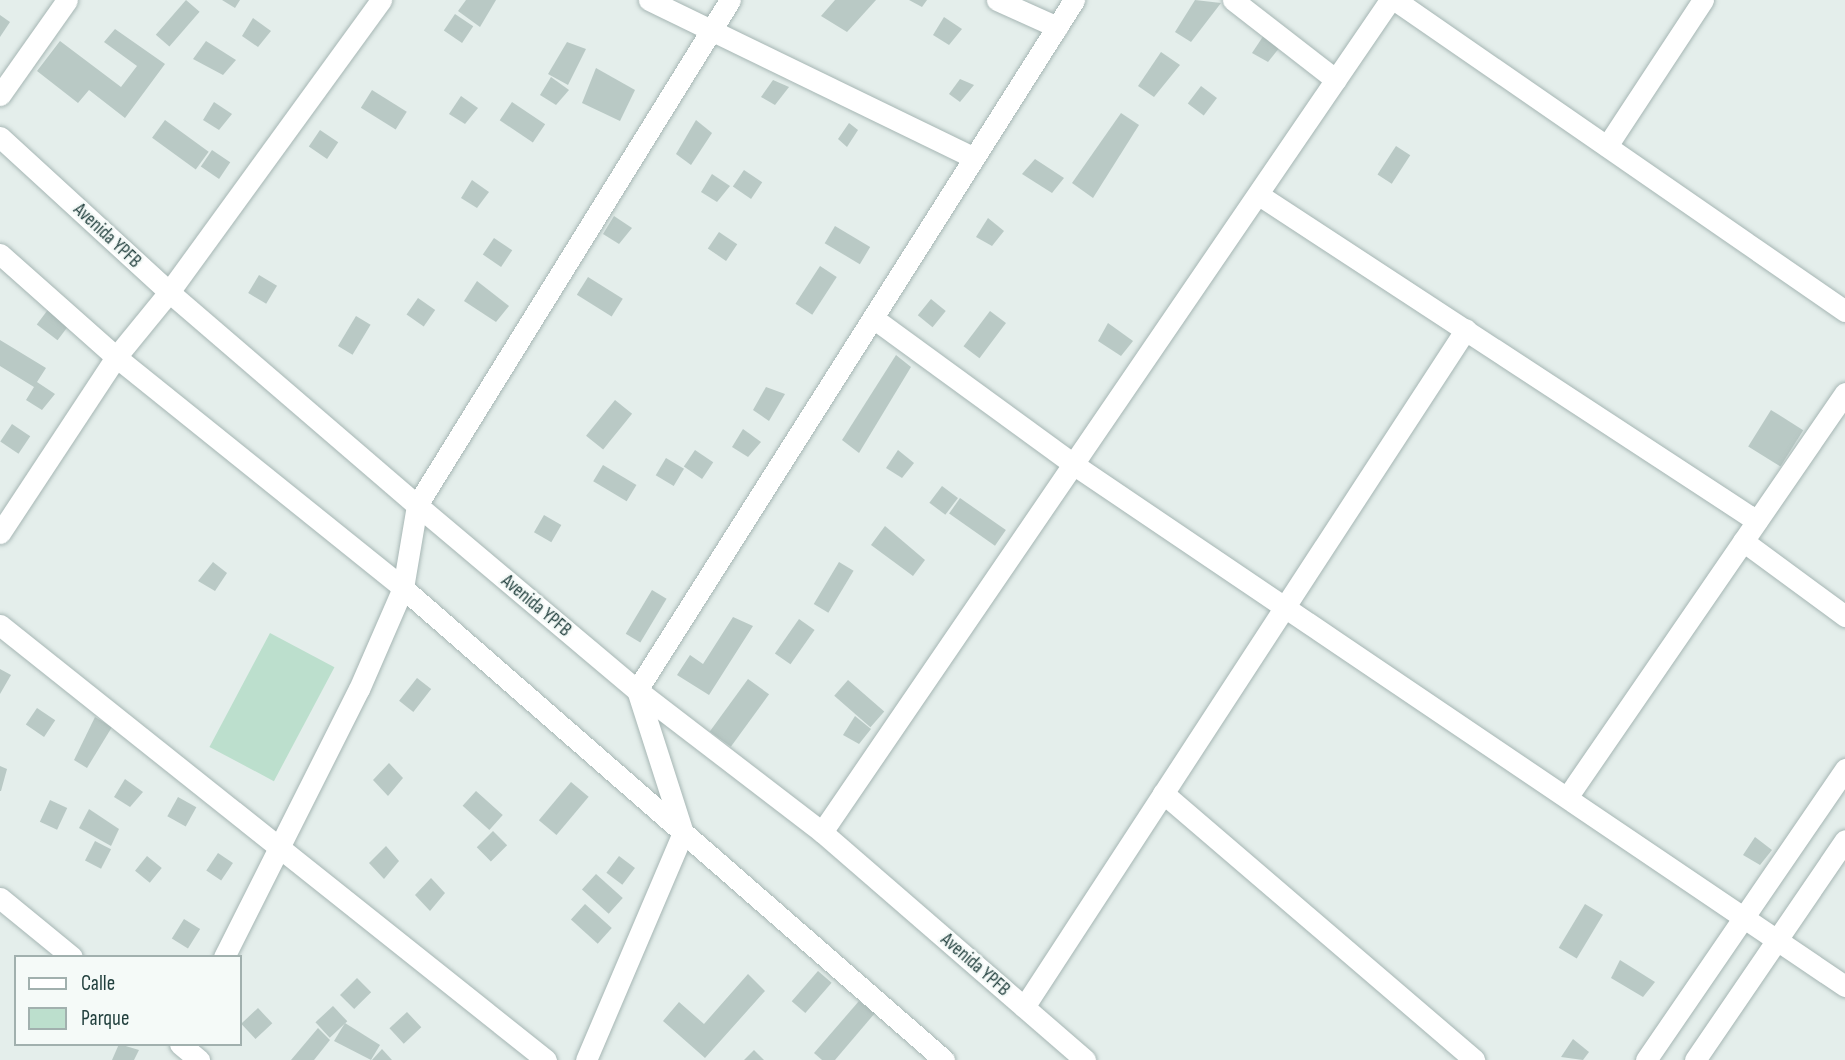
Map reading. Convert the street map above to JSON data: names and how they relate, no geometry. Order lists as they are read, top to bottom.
{
  "streets": {
    "street": ["Avenida YPFB"]
  },
  "legend": ["Calle", "Parque"]
}
